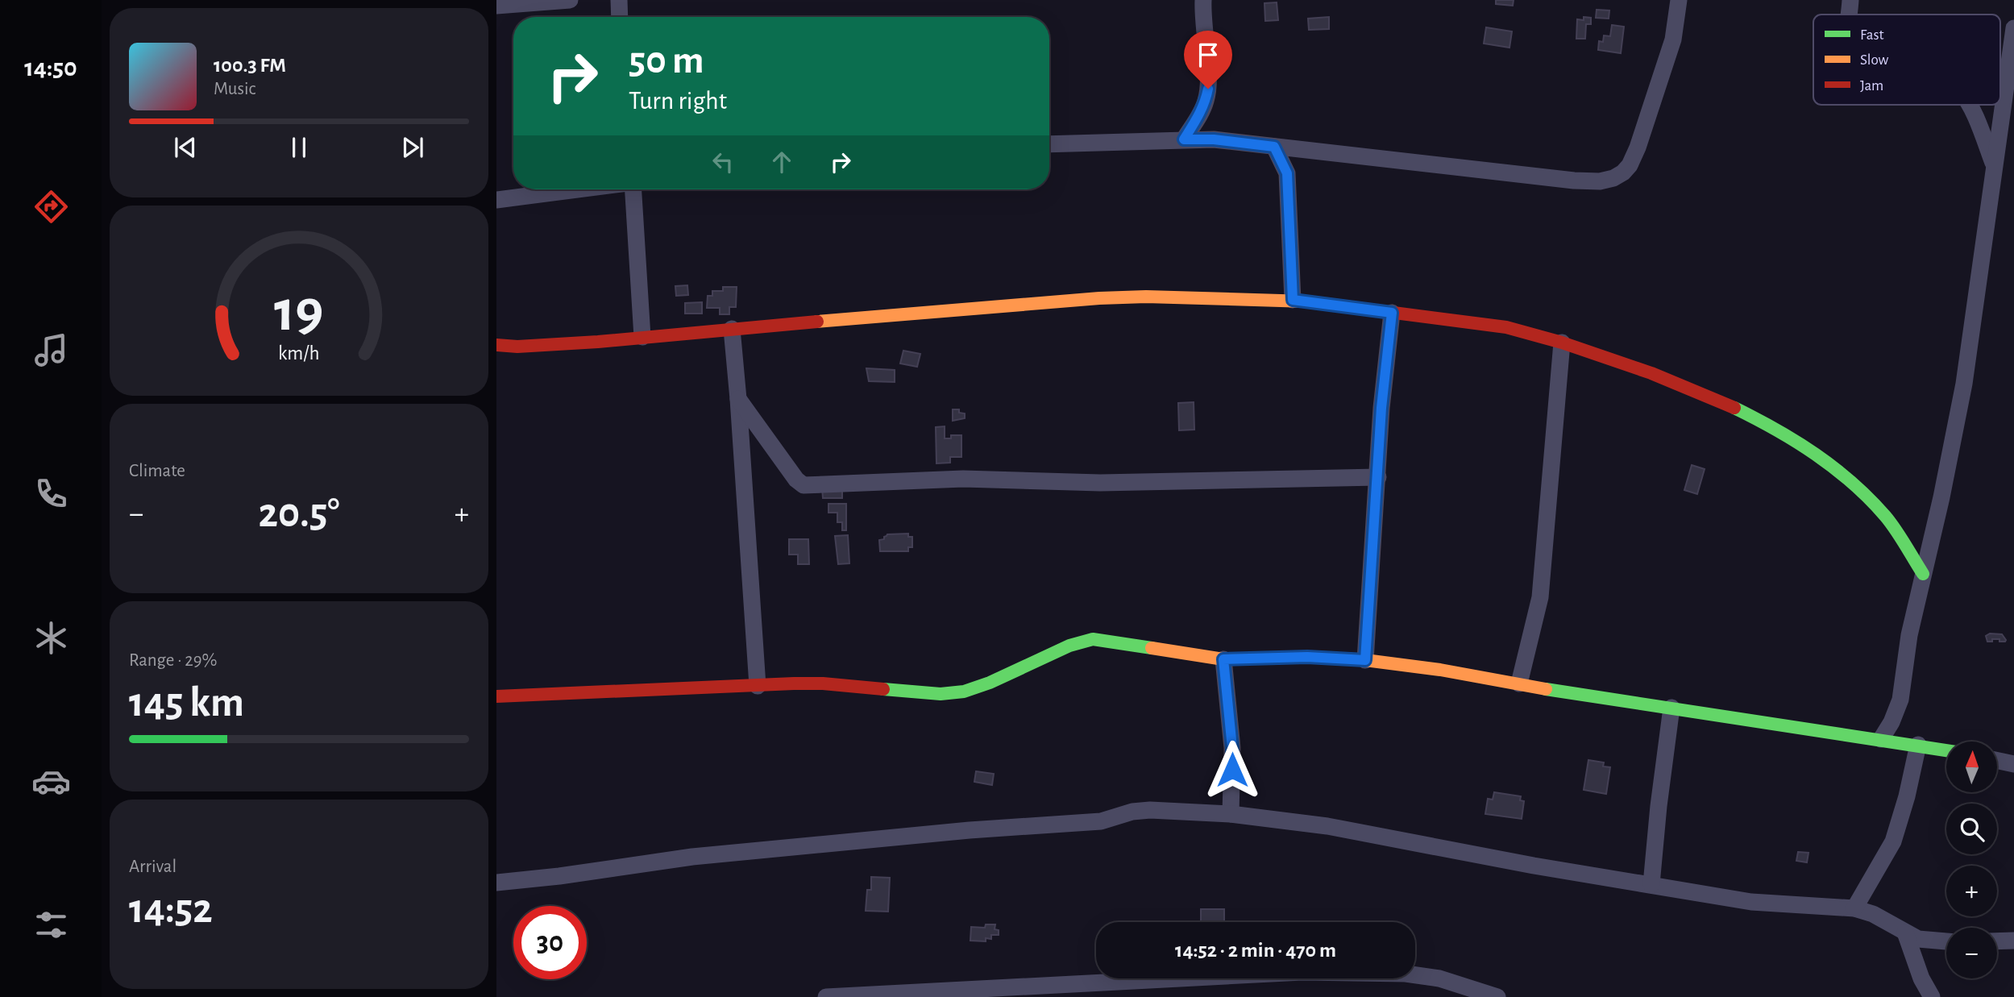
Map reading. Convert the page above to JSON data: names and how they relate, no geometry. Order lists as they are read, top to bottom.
{
  "legend": ["Fast", "Slow", "Jam"],
  "north": "top",
  "page": {
    "tabs": "14:50",
    "turn": ["50 m", "Turn right"],
    "song": ["100.3 FM", "Music"],
    "tile": [
      "Climate",
      ["Range · 29%", "145 km"],
      ["Arrival", "14:52"]
    ],
    "heat": ["−", "20.5°", "+"],
    "map_buttons": ["+", "−"],
    "limit": "30",
    "trip": "14:52 · 2 min · 470 m",
    "gauge": ["19", "km/h"]
  }
}
